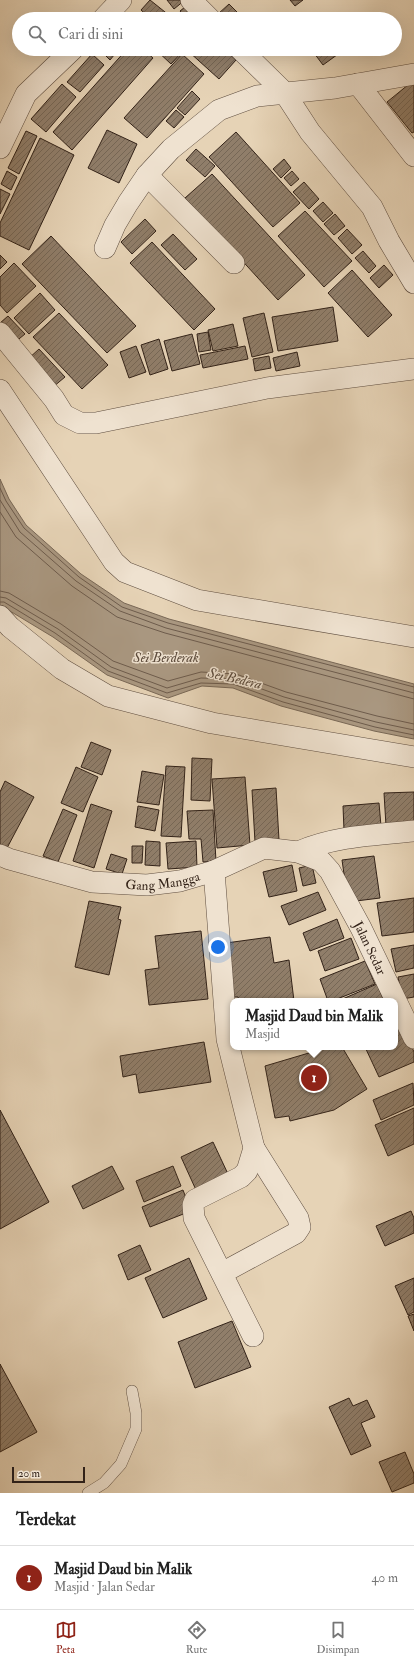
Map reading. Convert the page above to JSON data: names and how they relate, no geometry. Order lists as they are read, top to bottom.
{
  "streets": {
    "street": ["Gang Mangga", "Jalan Sedar"]
  },
  "crossings": [
    ["Gang Mangga", "Jalan Sedar"]
  ],
  "water": ["Sei Berderak", "Sei Bedera"],
  "scale_bar": "20 m",
  "page": {
    "search": "Cari di sini",
    "popup": ["Masjid Daud bin Malik", "Masjid"],
    "pins": "1",
    "scale": "20 m",
    "heading": "Terdekat",
    "list": [
      {
        "mark": "1",
        "name": "Masjid Daud bin Malik",
        "note": "Masjid · Jalan Sedar",
        "value": "40 m"
      }
    ],
    "nav": ["Peta", "Rute", "Disimpan"]
  }
}
